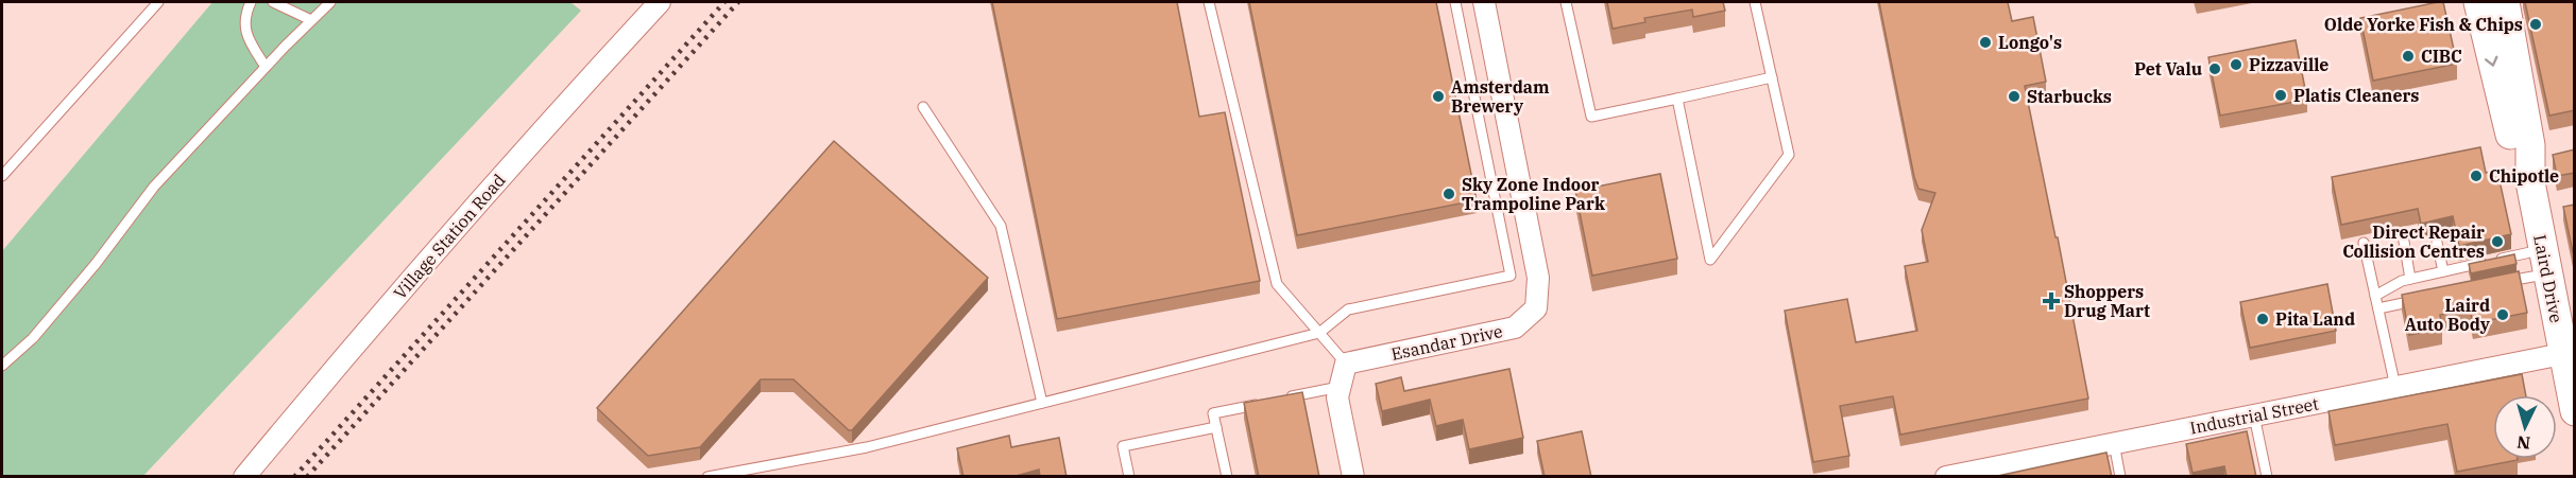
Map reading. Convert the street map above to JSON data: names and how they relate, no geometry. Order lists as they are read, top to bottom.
{
  "streets": {
    "main road": ["Laird Drive"],
    "street": ["Village Station Road", "Esandar Drive", "Industrial Street"]
  },
  "crossings": [
    ["Laird Drive", "Industrial Street"]
  ],
  "places": {
    "other": [
      "Olde Yorke Fish & Chips",
      "Longo's",
      "CIBC",
      "Pizzaville",
      "Pet Valu",
      "Platis Cleaners",
      "Amsterdam Brewery",
      "Starbucks",
      "Chipotle",
      "Sky Zone Indoor Trampoline Park",
      "Direct Repair Collision Centres",
      "Laird Auto Body",
      "Pita Land"
    ],
    "health": ["Shoppers Drug Mart"]
  },
  "north": "bottom"
}
